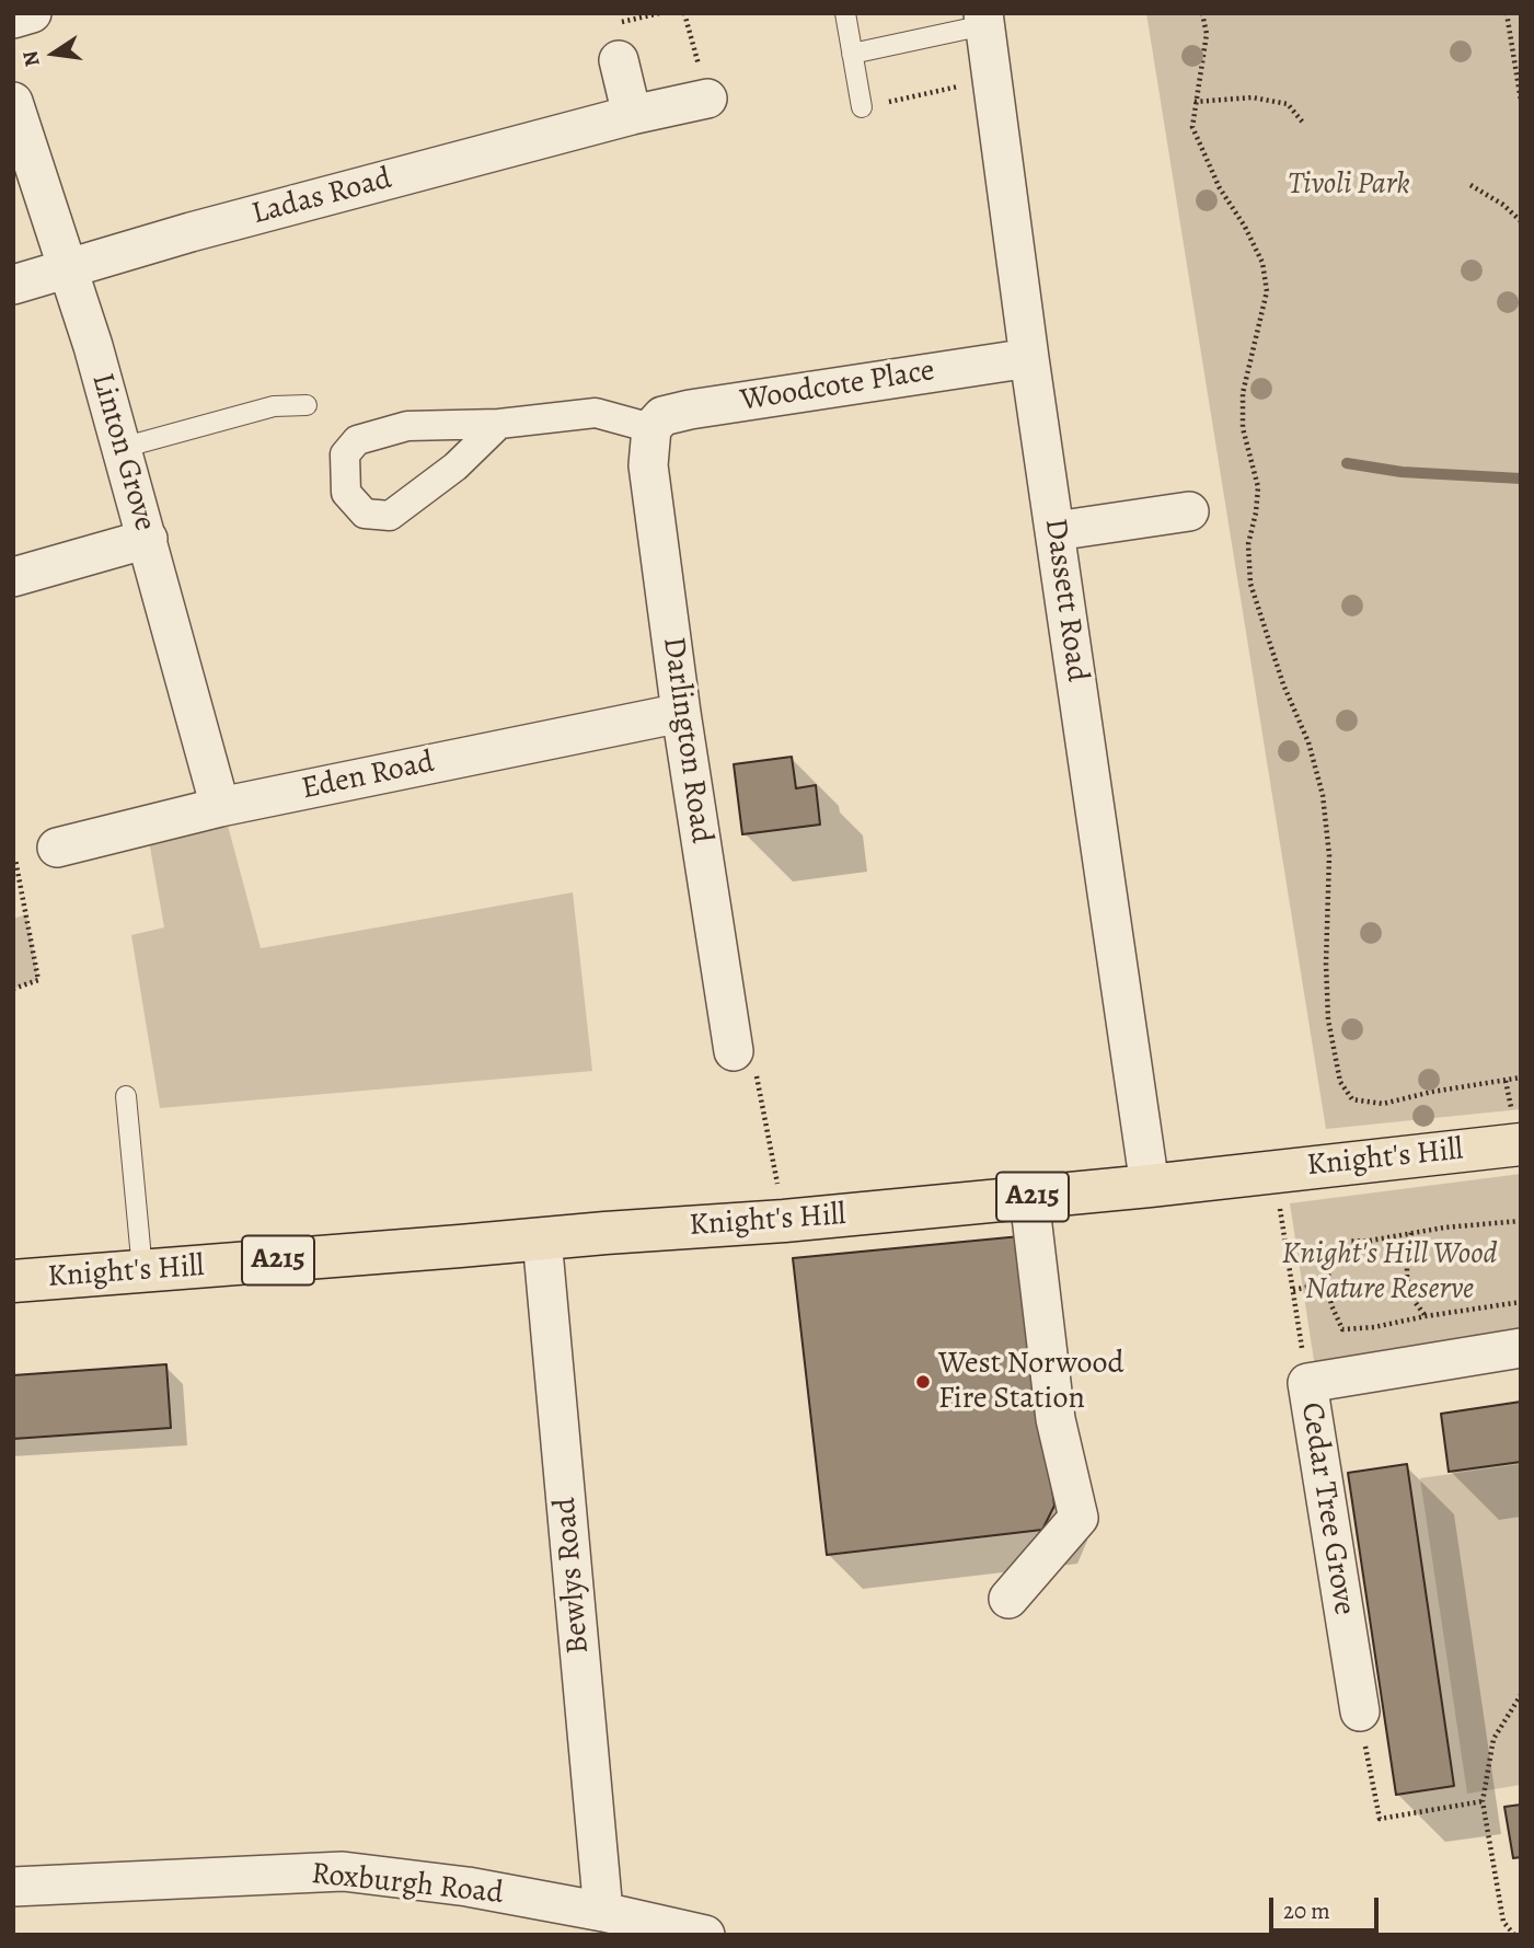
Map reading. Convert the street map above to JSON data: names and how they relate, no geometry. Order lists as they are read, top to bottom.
{
  "streets": {
    "main road": ["Knight's Hill", "A215"],
    "street": [
      "Ladas Road",
      "Woodcote Place",
      "Linton Grove",
      "Dassett Road",
      "Darlington Road",
      "Eden Road",
      "Cedar Tree Grove",
      "Bewlys Road",
      "Roxburgh Road"
    ]
  },
  "crossings": [
    ["Ladas Road", "Linton Grove"],
    ["Woodcote Place", "Dassett Road"],
    ["Woodcote Place", "Darlington Road"],
    ["Linton Grove", "Eden Road"],
    ["Dassett Road", "Knight's Hill"],
    ["Darlington Road", "Eden Road"],
    ["Knight's Hill", "Bewlys Road"],
    ["Bewlys Road", "Roxburgh Road"]
  ],
  "parks": ["Tivoli Park", "Knight's Hill Wood Nature Reserve"],
  "places": ["West Norwood Fire Station"],
  "scale_bar": "20 m",
  "north": "left"
}
